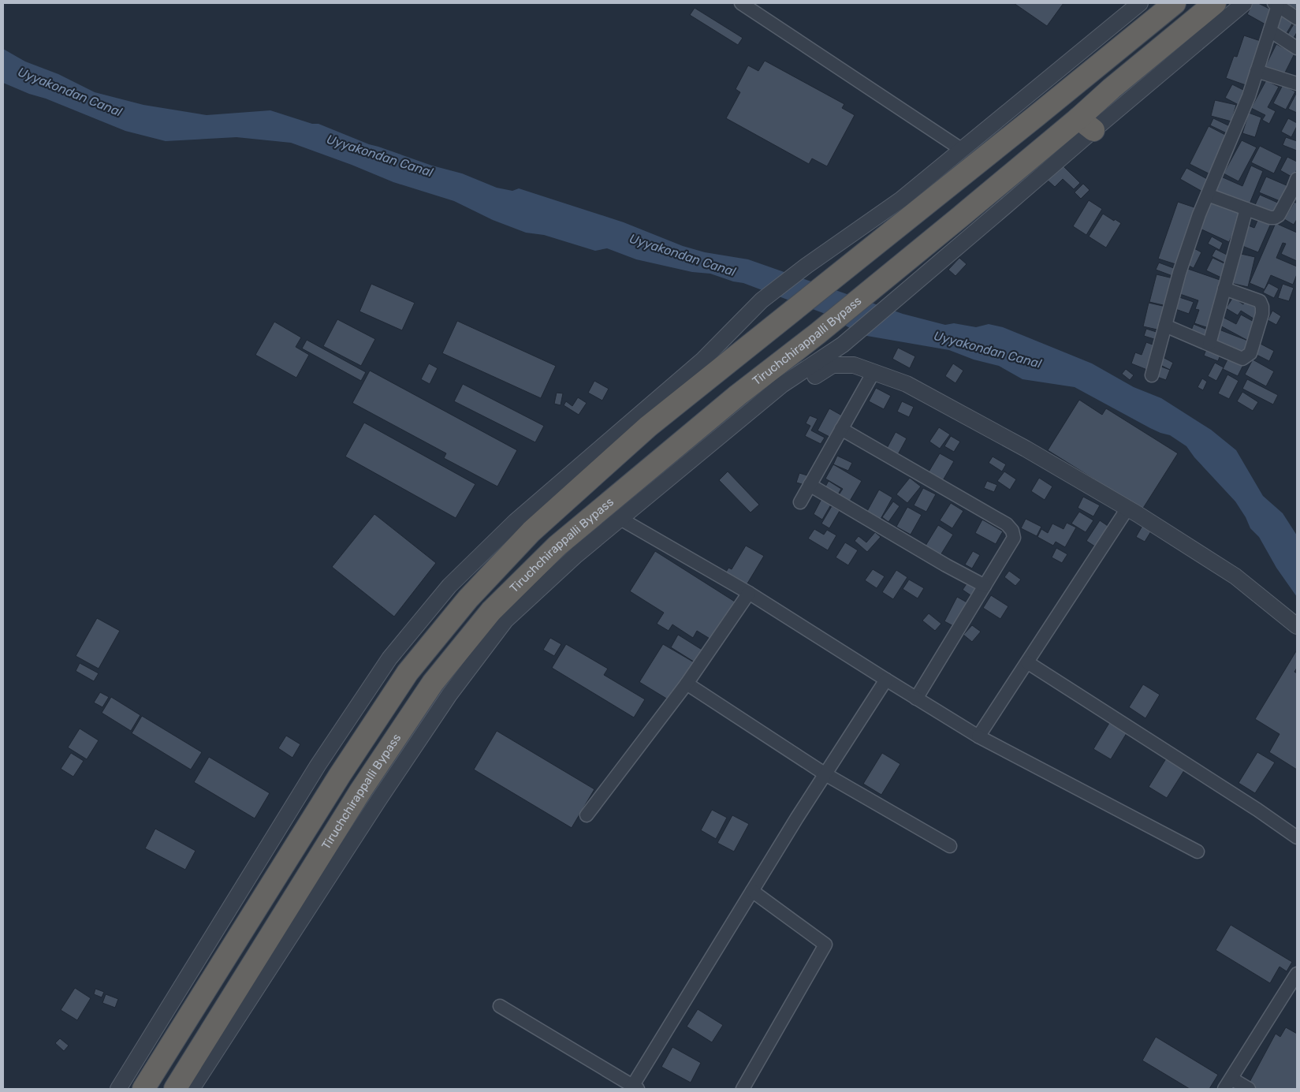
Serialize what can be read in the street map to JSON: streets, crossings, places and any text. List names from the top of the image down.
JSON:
{
  "streets": {
    "highway": ["Tiruchchirappalli Bypass"]
  },
  "water": ["Uyyakondan Canal"]
}
